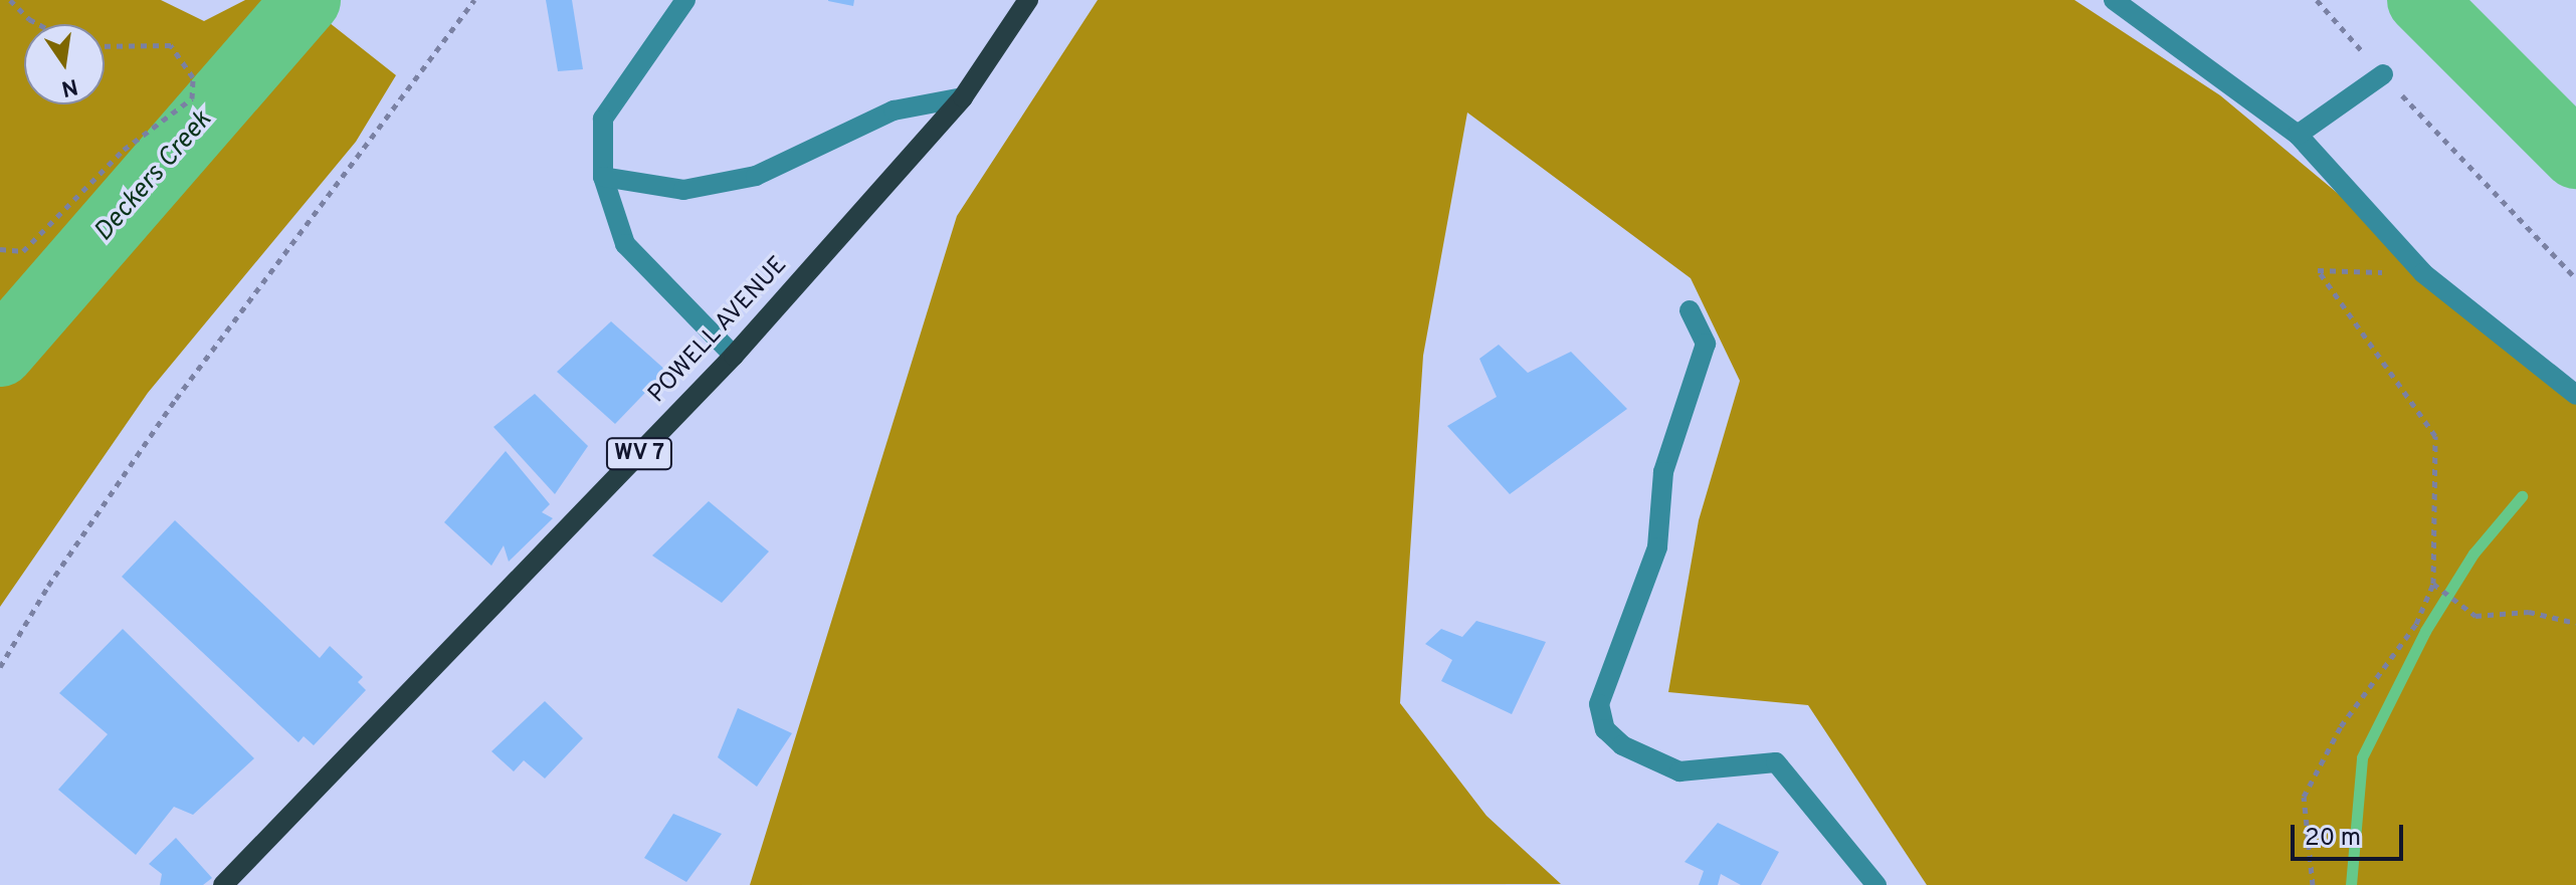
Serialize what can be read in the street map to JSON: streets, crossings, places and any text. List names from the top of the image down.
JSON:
{
  "streets": {
    "main road": ["POWELL AVENUE", "WV 7"]
  },
  "water": ["Deckers Creek"],
  "scale_bar": "20 m",
  "north": "bottom"
}
